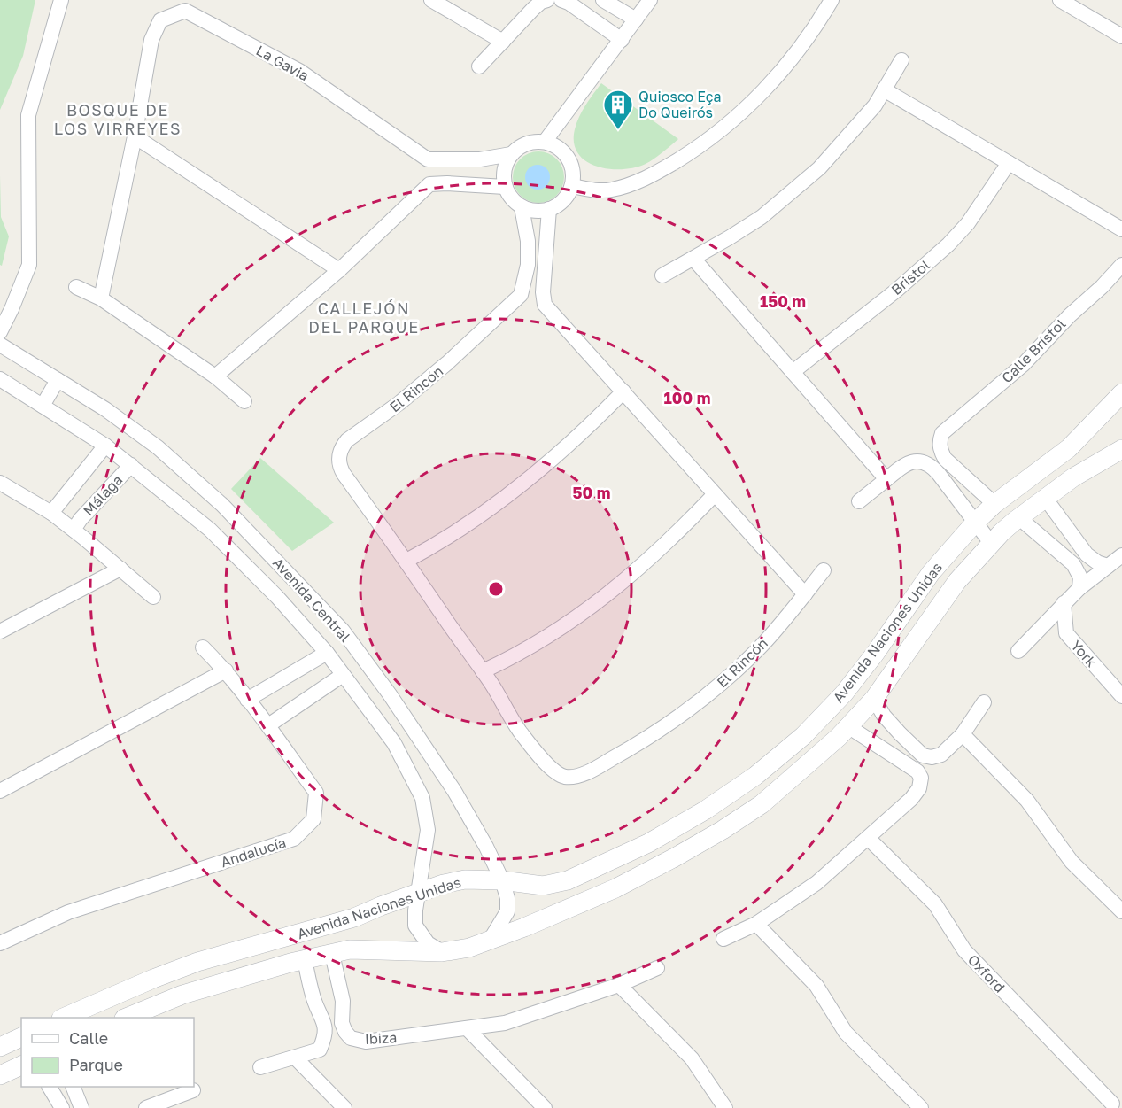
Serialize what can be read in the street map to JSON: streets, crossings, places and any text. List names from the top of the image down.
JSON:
{
  "streets": {
    "street": [
      "La Gavia",
      "Bristol",
      "Calle Brístol",
      "El Rincón",
      "Málaga",
      "Avenida Central",
      "Avenida Naciones Unidas",
      "York",
      "Andalucía",
      "Oxford",
      "Ibiza"
    ]
  },
  "crossings": [
    ["La Gavia", "El Rincón"],
    ["Calle Brístol", "Avenida Naciones Unidas"],
    ["Málaga", "Avenida Central"],
    ["Avenida Central", "Avenida Naciones Unidas"],
    ["Avenida Naciones Unidas", "Ibiza"]
  ],
  "districts": ["BOSQUE DE LOS VIRREYES", "CALLEJÓN DEL PARQUE"],
  "places": {
    "building": ["Quiosco Eça Do Queirós"]
  },
  "legend": ["Calle", "Parque"],
  "rings": ["150 m", "100 m", "50 m"]
}
